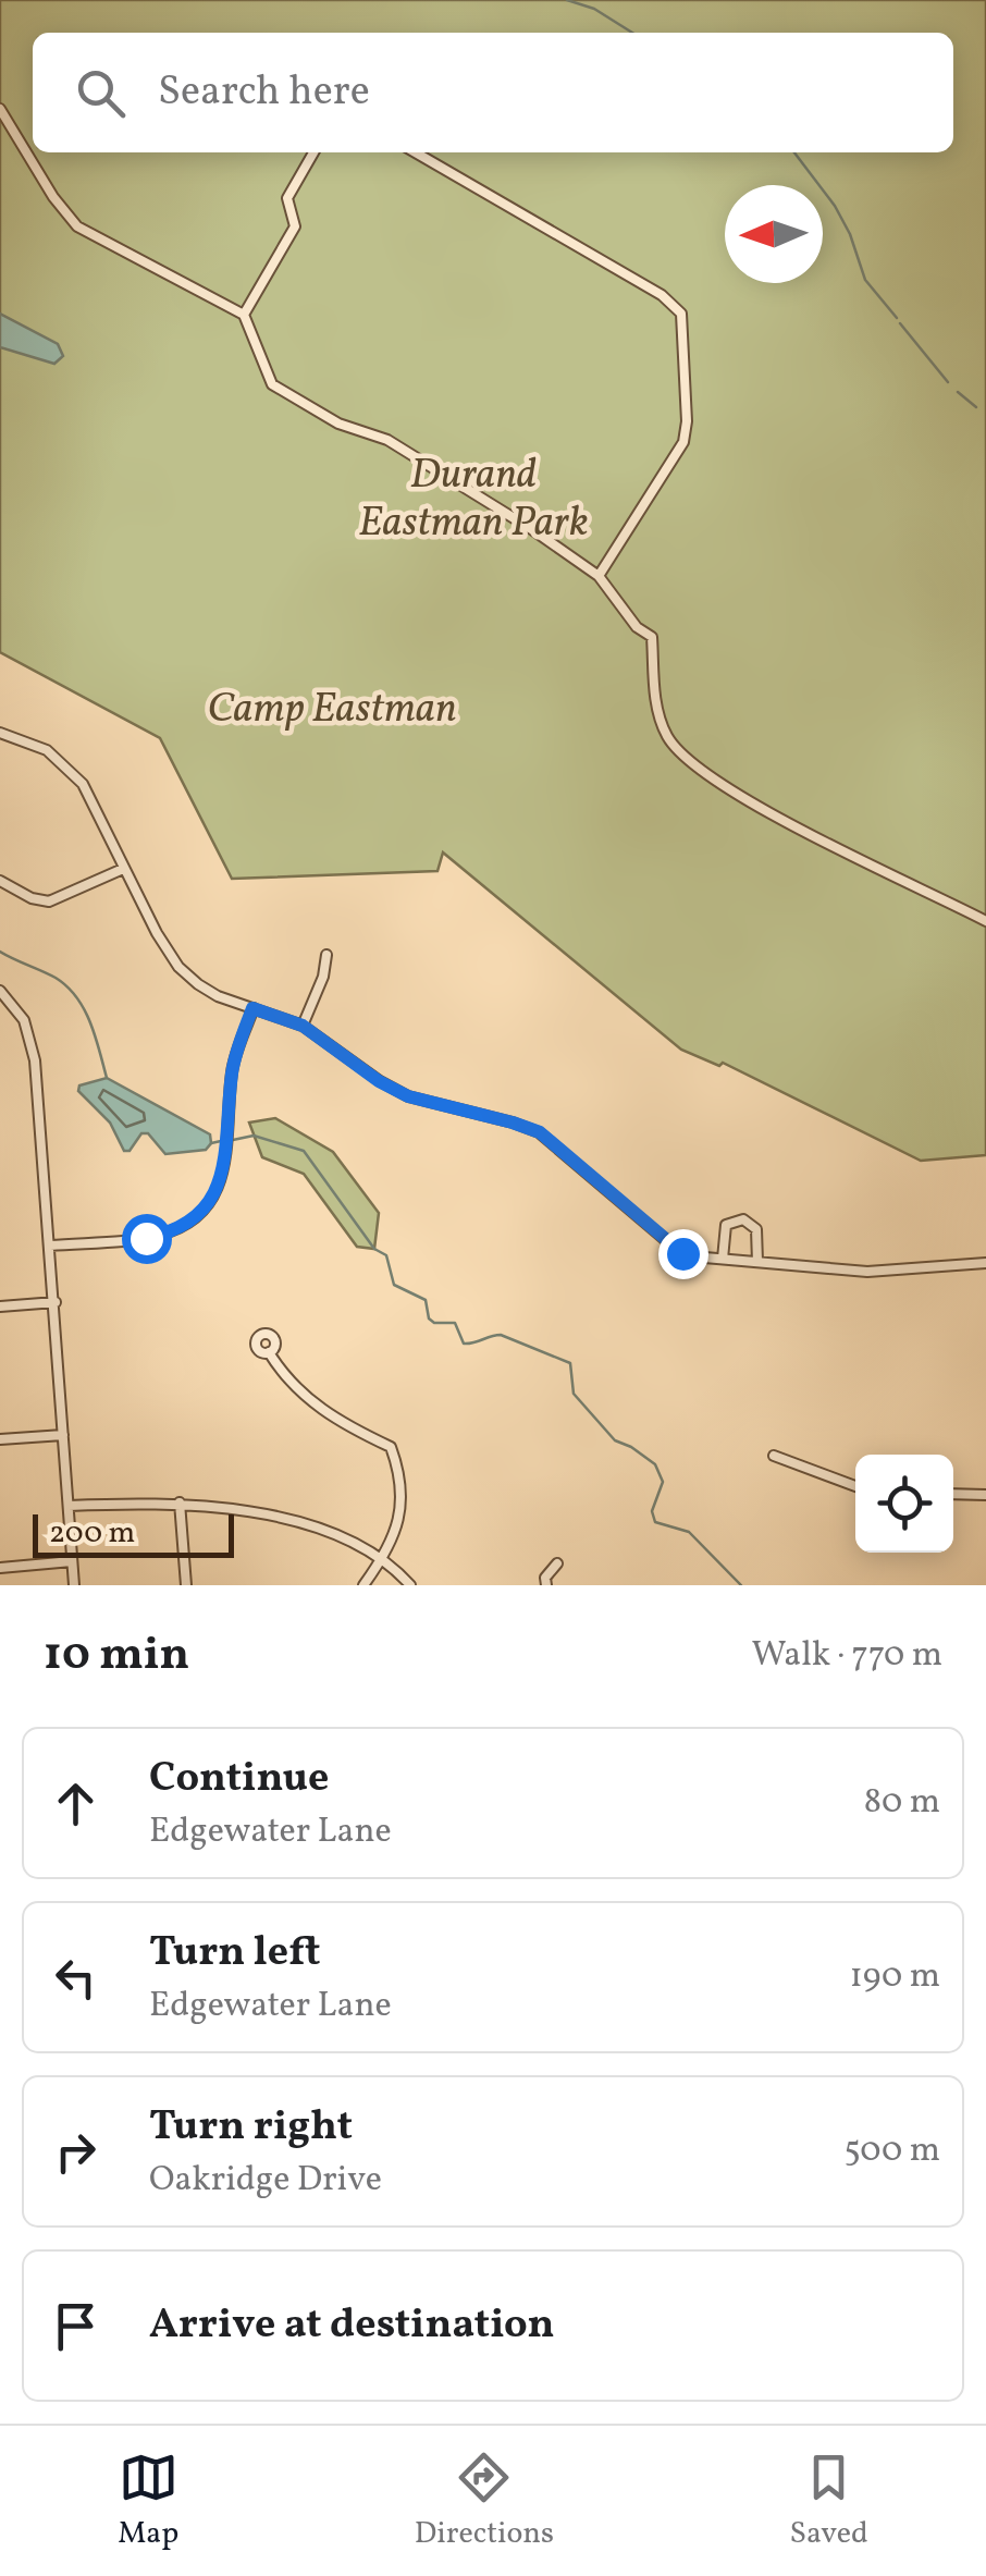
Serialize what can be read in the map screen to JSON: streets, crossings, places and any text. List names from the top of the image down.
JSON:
{
  "parks": ["Durand Eastman Park", "Camp Eastman"],
  "scale_bar": "200 m",
  "north": "left",
  "page": {
    "search": "Search here",
    "scale": "200 m",
    "heading": ["10 min", "Walk · 770 m"],
    "list": [
      ["Continue", "Edgewater Lane", "80 m"],
      ["Turn left", "Edgewater Lane", "190 m"],
      ["Turn right", "Oakridge Drive", "500 m"],
      "Arrive at destination"
    ],
    "nav": ["Map", "Directions", "Saved"]
  }
}
